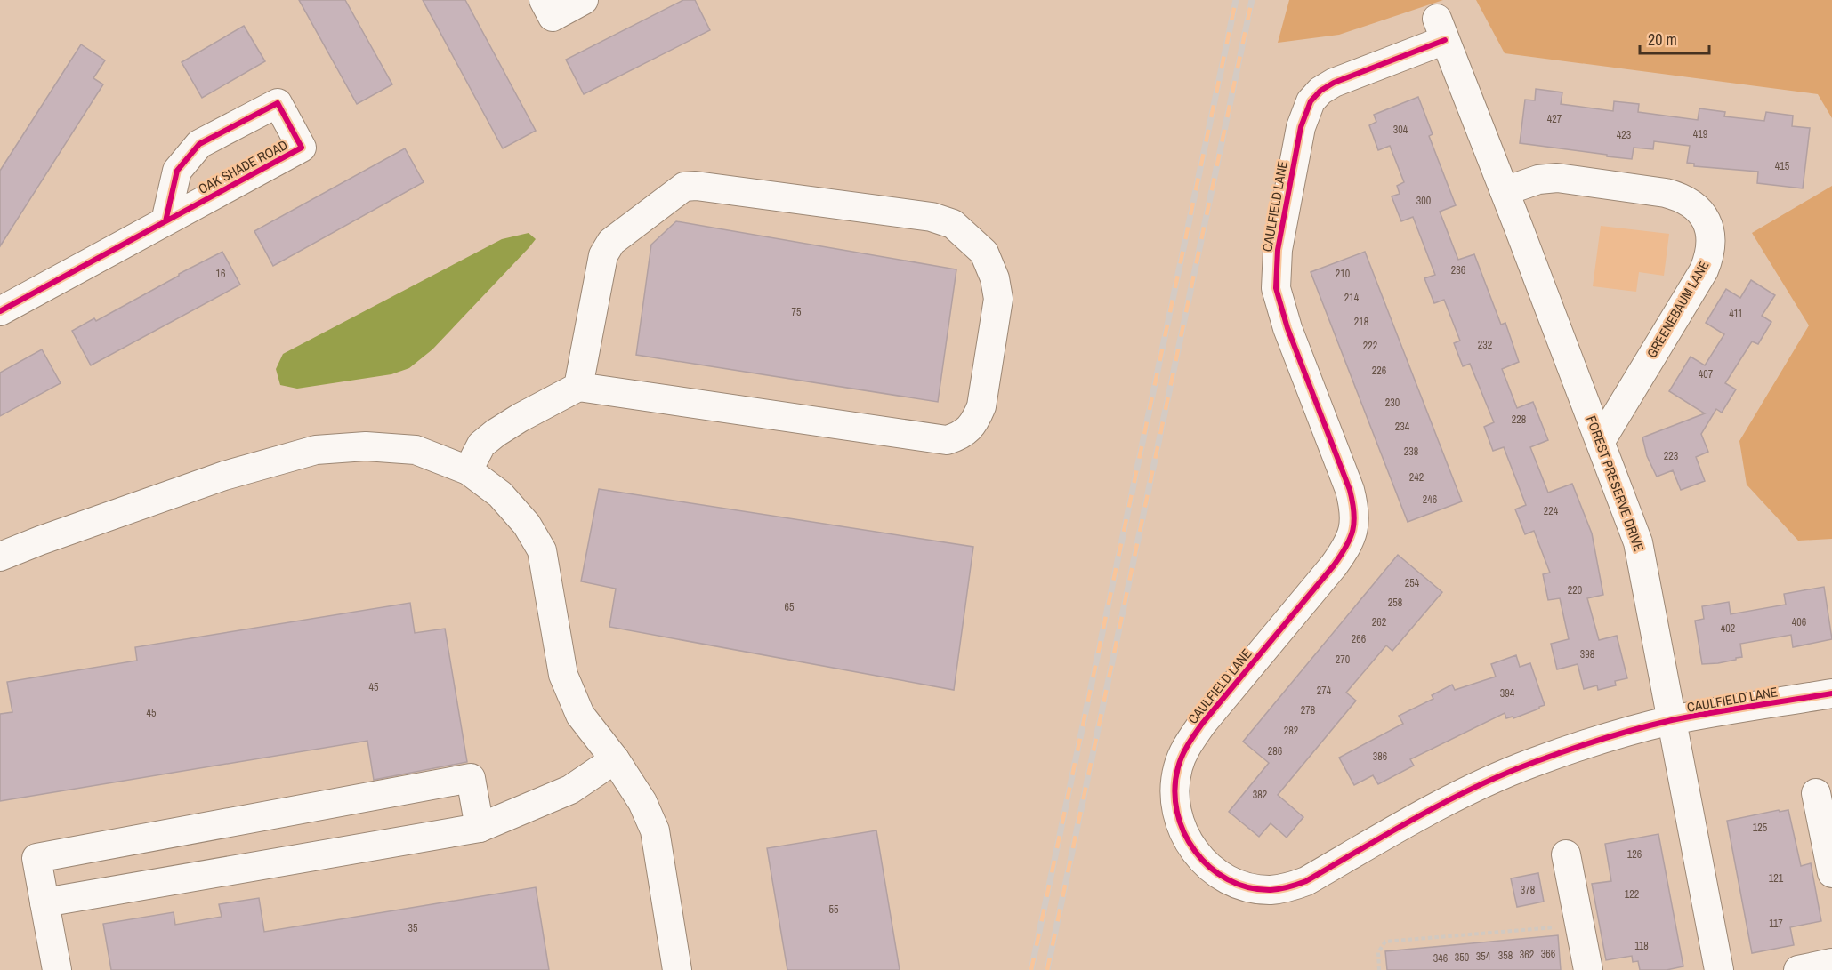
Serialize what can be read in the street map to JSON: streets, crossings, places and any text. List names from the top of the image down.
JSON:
{
  "streets": {
    "street": [
      "OAK SHADE ROAD",
      "CAULFIELD LANE",
      "GREENEBAUM LANE",
      "FOREST PRESERVE DRIVE"
    ]
  },
  "crossings": [
    ["CAULFIELD LANE", "FOREST PRESERVE DRIVE"],
    ["GREENEBAUM LANE", "FOREST PRESERVE DRIVE"]
  ],
  "house_numbers": [
    "427",
    "304",
    "419",
    "423",
    "415",
    "300",
    "236",
    "16",
    "210",
    "214",
    "75",
    "411",
    "218",
    "232",
    "222",
    "226",
    "407",
    "230",
    "228",
    "234",
    "238",
    "223",
    "242",
    "246",
    "224",
    "254",
    "220",
    "258",
    "65",
    "262",
    "406",
    "402",
    "266",
    "398",
    "270",
    "45",
    "274",
    "394",
    "278",
    "45",
    "282",
    "286",
    "386",
    "382",
    "125",
    "126",
    "121",
    "378",
    "122",
    "55",
    "117",
    "35",
    "118",
    "366",
    "362",
    "358",
    "354",
    "350",
    "346"
  ],
  "scale_bar": "20 m"
}
